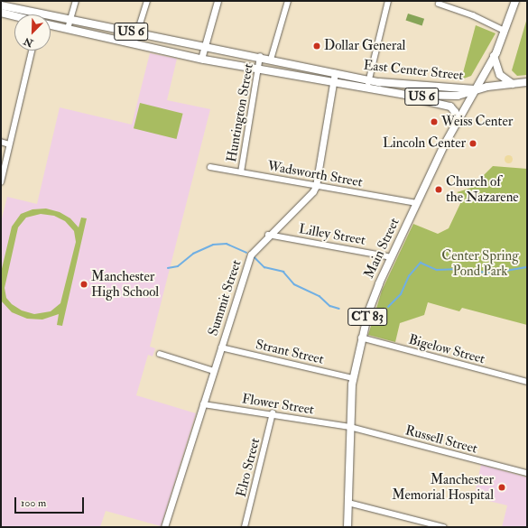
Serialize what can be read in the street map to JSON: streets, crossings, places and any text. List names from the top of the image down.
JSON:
{
  "streets": {
    "main road": [
      "US 6",
      "East Center Street",
      "Main Street",
      "CT 83"
    ],
    "street": [
      "Huntington Street",
      "Wadsworth Street",
      "Lilley Street",
      "Summit Street",
      "Bigelow Street",
      "Strant Street",
      "Flower Street",
      "Russell Street",
      "Elro Street"
    ]
  },
  "crossings": [
    ["US 6", "East Center Street"],
    ["US 6", "Main Street"],
    ["East Center Street", "Huntington Street"],
    ["East Center Street", "Main Street"],
    ["East Center Street", "Summit Street"],
    ["Huntington Street", "Wadsworth Street"],
    ["Wadsworth Street", "Main Street"],
    ["Wadsworth Street", "Summit Street"],
    ["Lilley Street", "Main Street"],
    ["Lilley Street", "Summit Street"],
    ["Main Street", "Bigelow Street"],
    ["Main Street", "Strant Street"],
    ["Main Street", "Flower Street"],
    ["Main Street", "Russell Street"],
    ["Summit Street", "Strant Street"],
    ["Summit Street", "Flower Street"],
    ["Flower Street", "Russell Street"],
    ["Flower Street", "Elro Street"]
  ],
  "parks": ["Center Spring Pond Park"],
  "places": [
    "Dollar General",
    "Weiss Center",
    "Lincoln Center",
    "Church of the Nazarene",
    "Manchester High School",
    "Manchester Memorial Hospital"
  ],
  "scale_bar": "100 m",
  "north": "bottom left"
}
